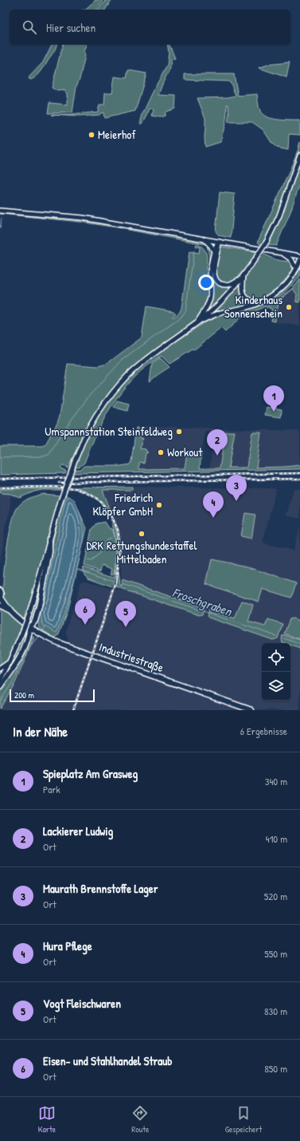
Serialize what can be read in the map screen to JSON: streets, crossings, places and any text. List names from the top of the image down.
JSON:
{
  "streets": {
    "main road": ["Industriestraße"]
  },
  "water": ["Froschgraben"],
  "places": [
    "Meierhof",
    "Kinderhaus Sonnenschein",
    "Umspannstation Steinfeldweg",
    "Workout",
    "Friedrich Klöpfer GmbH",
    "DRK Rettungshundestaffel Mittelbaden"
  ],
  "scale_bar": "200 m",
  "page": {
    "search": "Hier suchen",
    "pins": [
      "1",
      "2",
      "3",
      "4",
      "6",
      "5"
    ],
    "scale": "200 m",
    "heading": ["In der Nähe", "6 Ergebnisse"],
    "list": [
      {
        "mark": "1",
        "name": "Spieplatz Am Grasweg",
        "note": "Park",
        "value": "340 m"
      },
      {
        "mark": "2",
        "name": "Lackierer Ludwig",
        "note": "Ort",
        "value": "410 m"
      },
      {
        "mark": "3",
        "name": "Maurath Brennstoffe Lager",
        "note": "Ort",
        "value": "520 m"
      },
      {
        "mark": "4",
        "name": "Hura Pflege",
        "note": "Ort",
        "value": "550 m"
      },
      {
        "mark": "5",
        "name": "Vogt Fleischwaren",
        "note": "Ort",
        "value": "830 m"
      },
      {
        "mark": "6",
        "name": "Eisen- und Stahlhandel Straub",
        "note": "Ort",
        "value": "850 m"
      }
    ],
    "nav": ["Karte", "Route", "Gespeichert"]
  }
}
